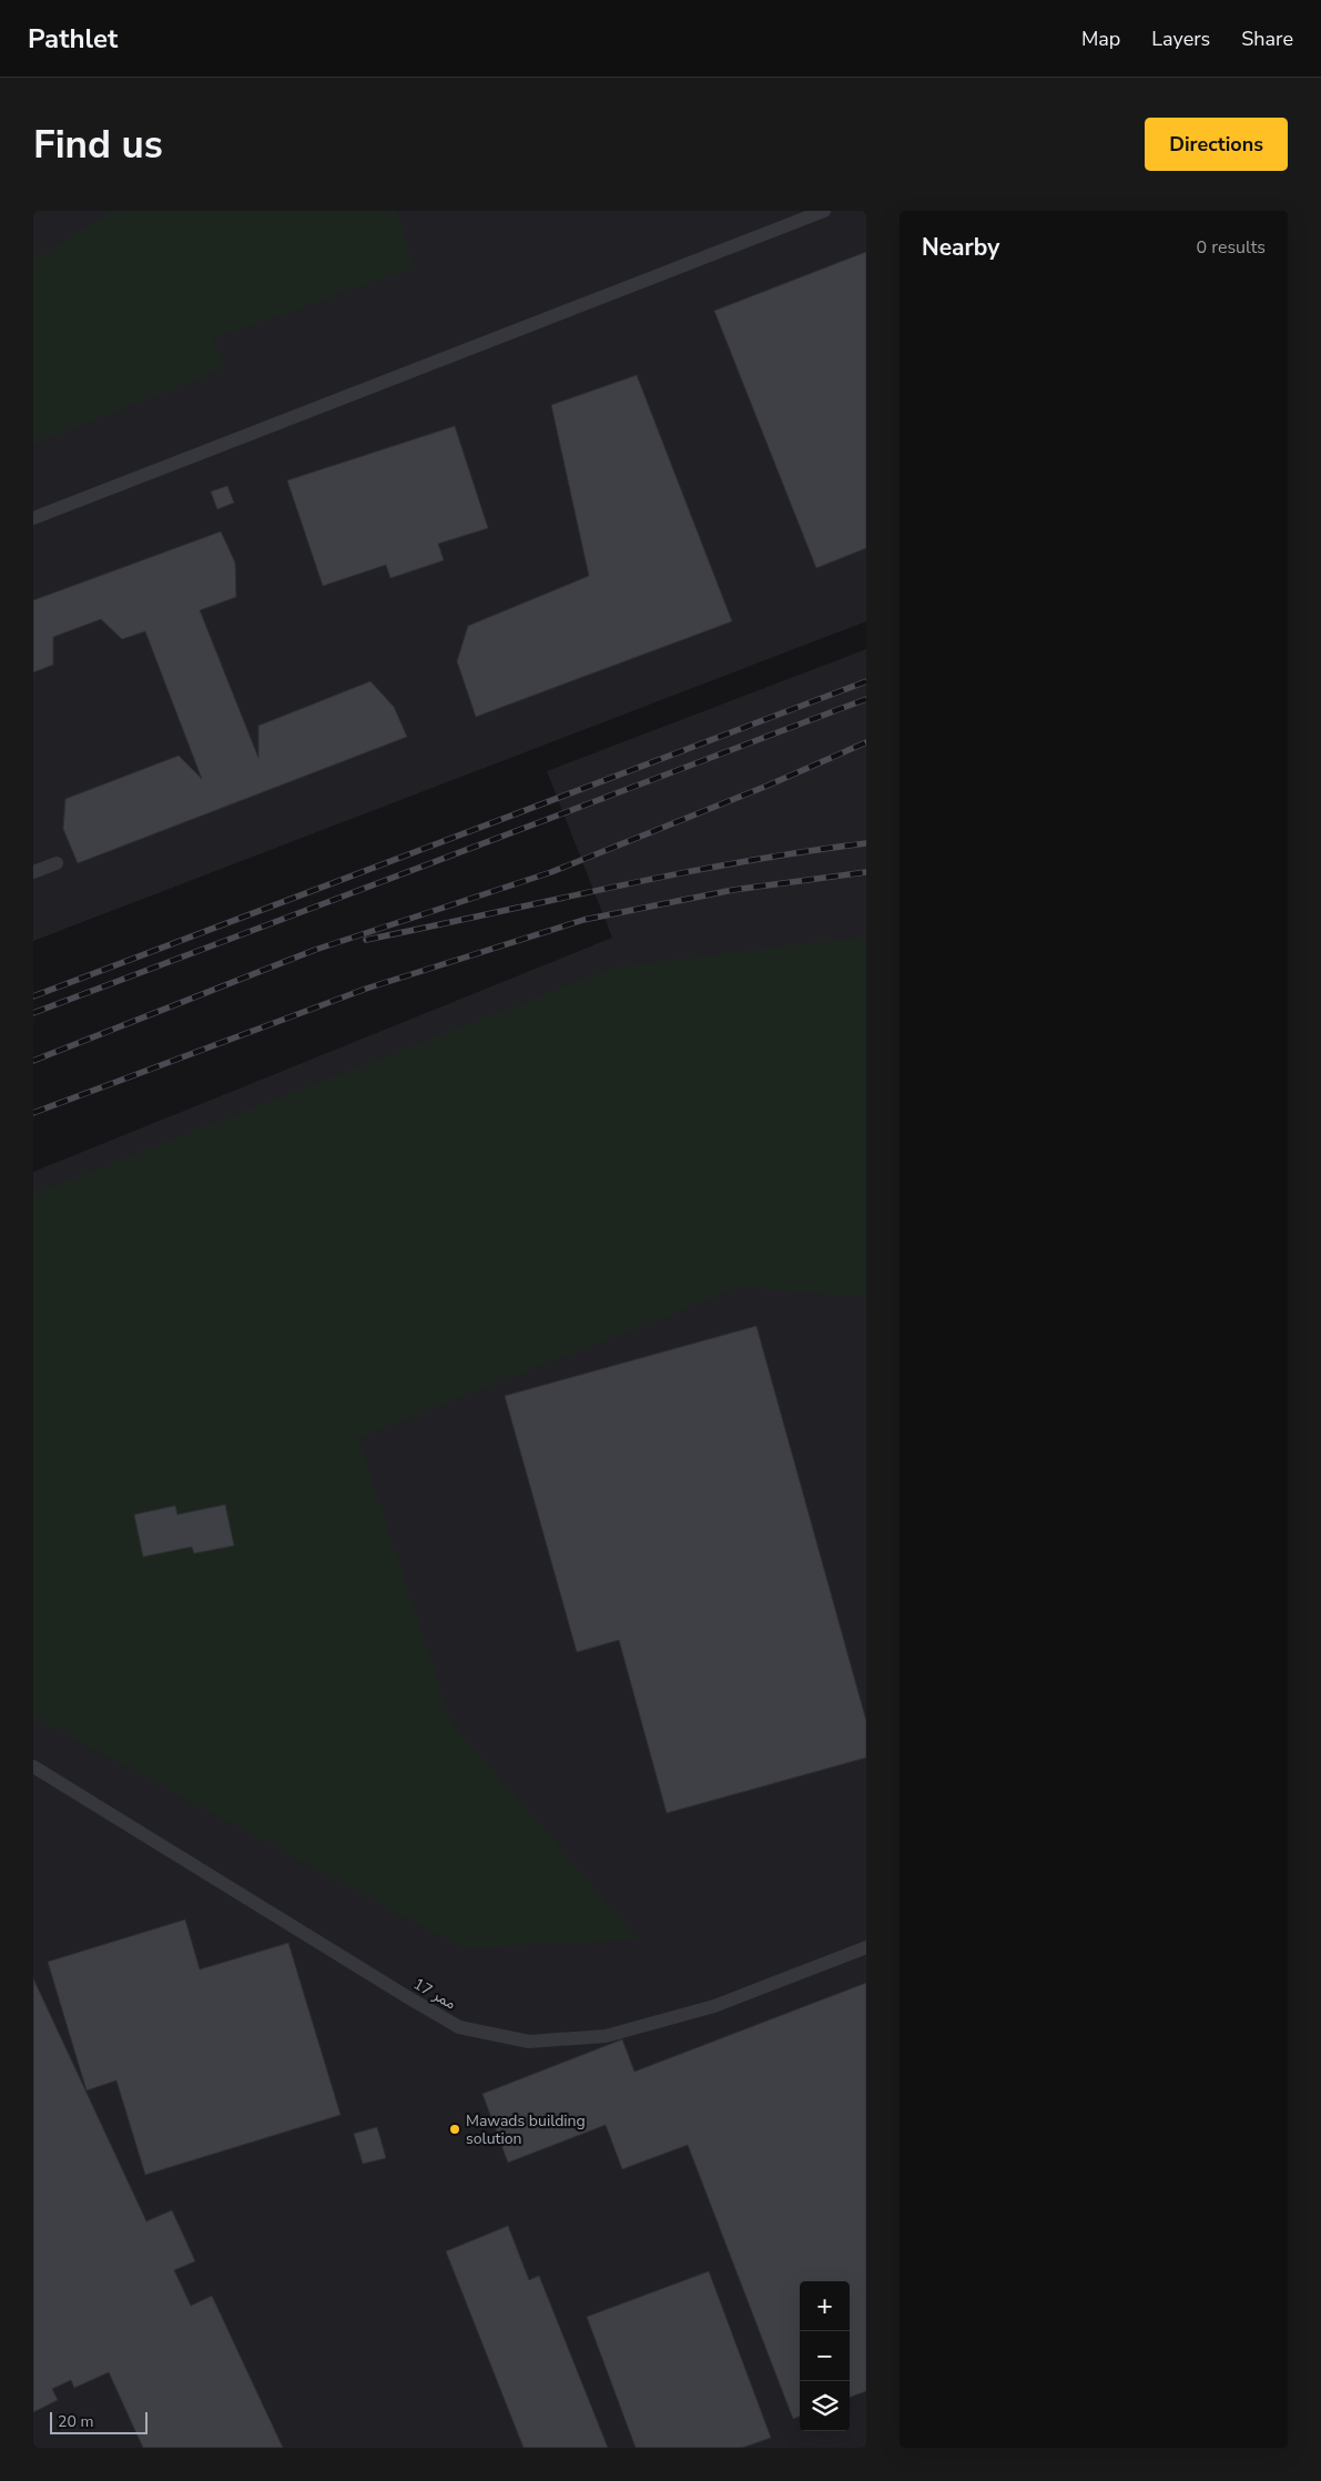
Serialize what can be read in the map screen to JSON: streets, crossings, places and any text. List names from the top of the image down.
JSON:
{
  "streets": {
    "lane": ["ممر 17"]
  },
  "places": ["Mawads building solution"],
  "scale_bar": "20 m",
  "page": {
    "header": "Pathlet",
    "nav": ["Map", "Layers", "Share"],
    "buttons": "Directions",
    "title": "Find us",
    "heading": ["Nearby", "0 results"],
    "map_buttons": ["+", "−"],
    "scale": "20 m"
  }
}
